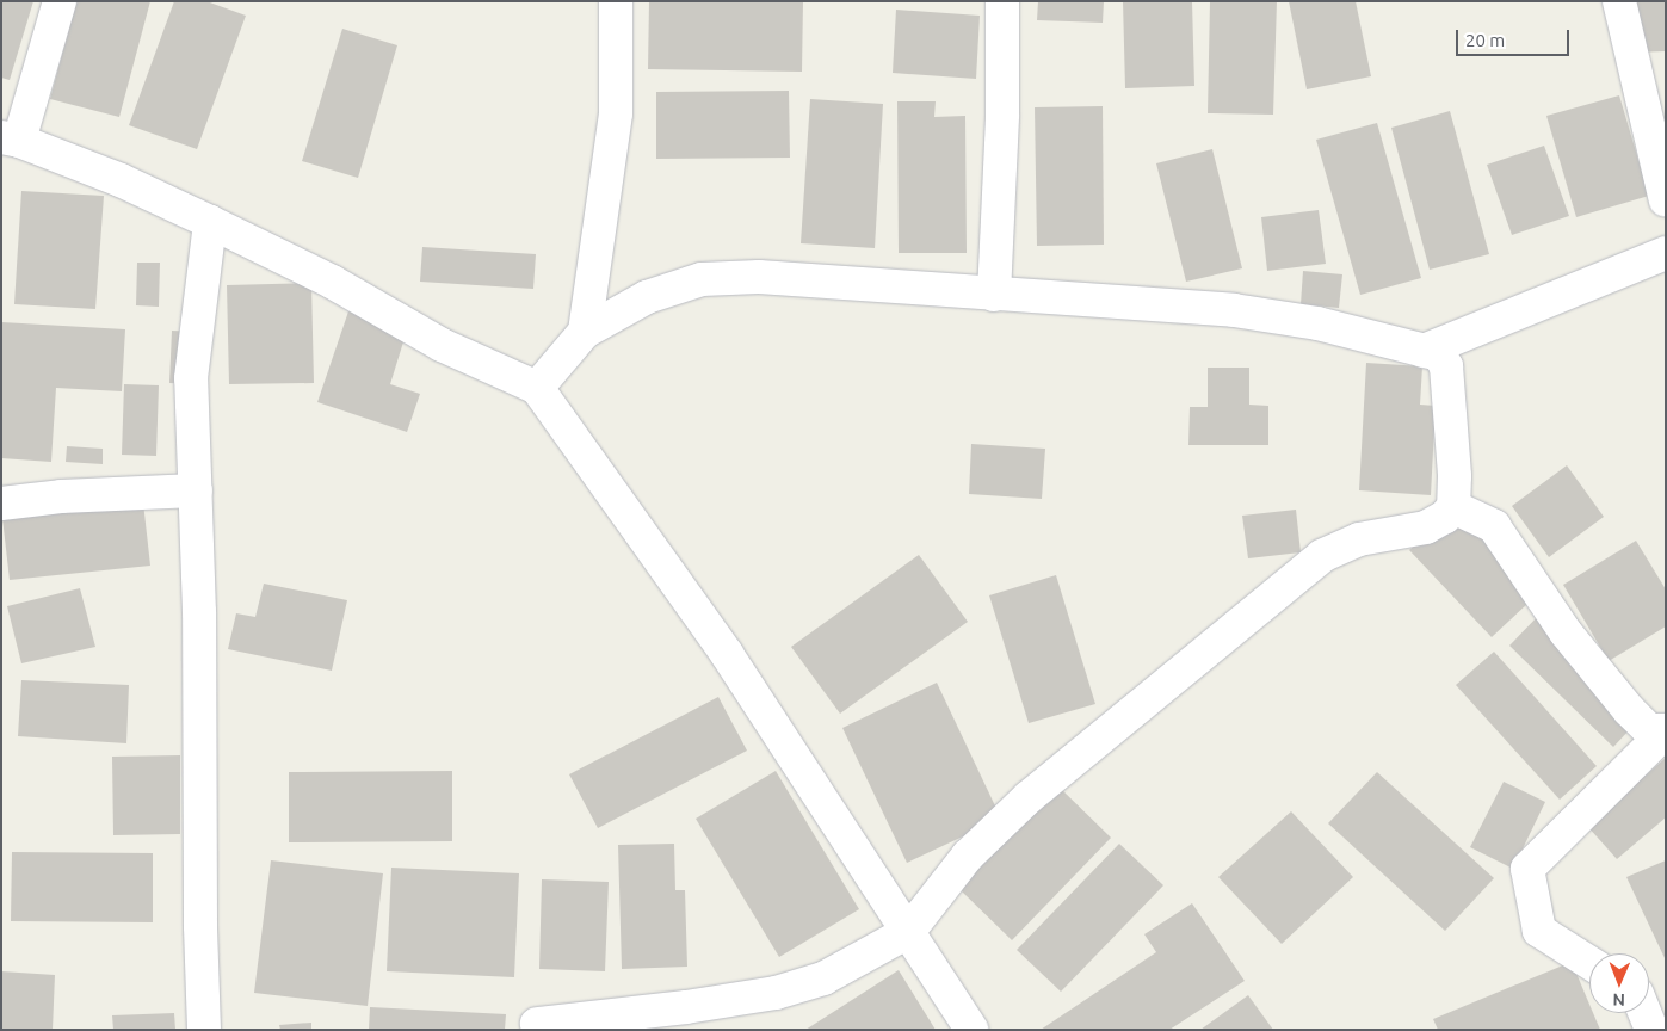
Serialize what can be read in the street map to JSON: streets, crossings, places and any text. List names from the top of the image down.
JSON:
{
  "scale_bar": "20 m",
  "north": "bottom"
}
